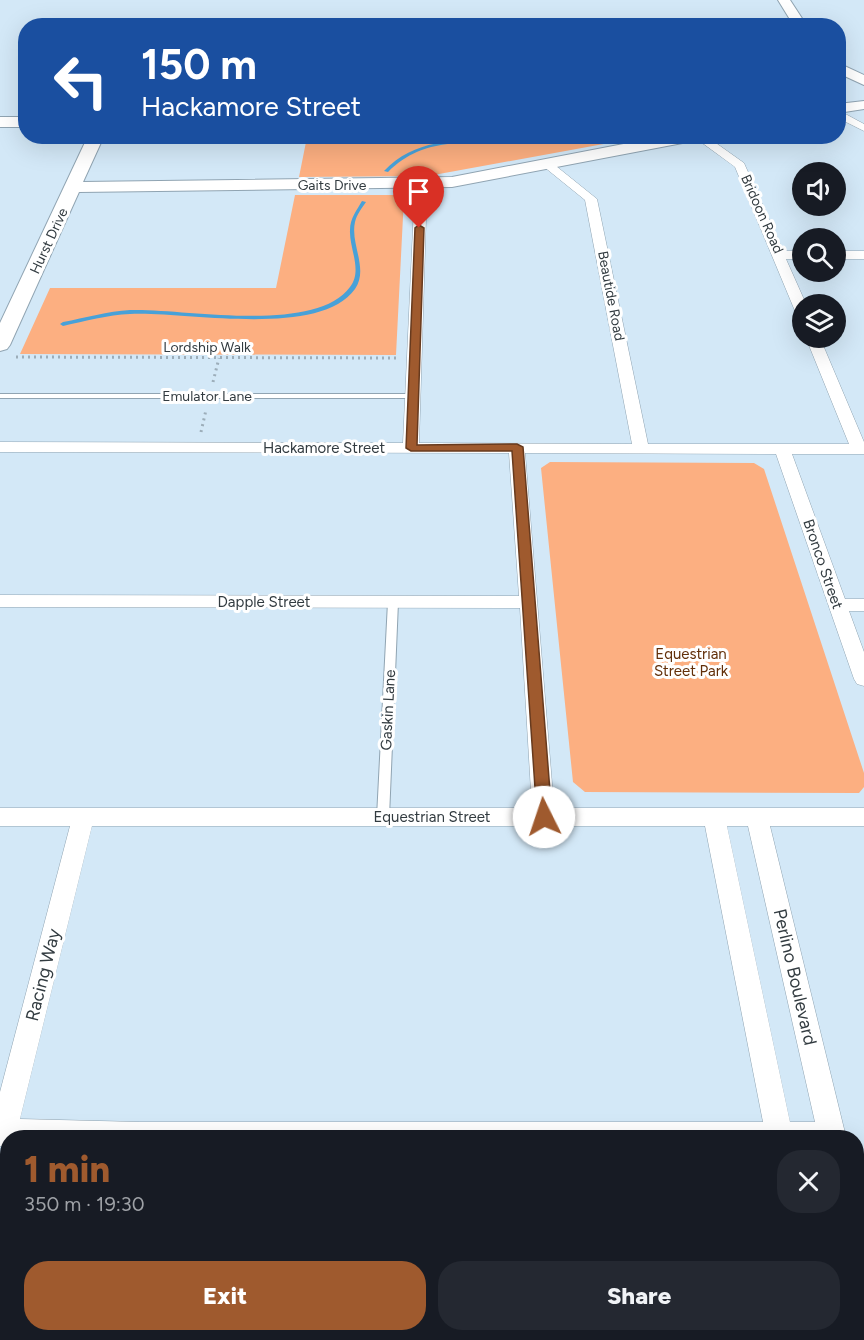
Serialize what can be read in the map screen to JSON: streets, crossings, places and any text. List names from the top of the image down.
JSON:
{
  "streets": {
    "street": [
      "Gaits Drive",
      "Bridoon Road",
      "Hurst Drive",
      "Beautide Road",
      "Hackamore Street",
      "Bronco Street",
      "Dapple Street",
      "Equestrian Street",
      "Racing Way",
      "Perlino Boulevard"
    ],
    "lane": ["Emulator Lane", "Gaskin Lane"],
    "path": ["Lordship Walk"]
  },
  "crossings": [
    ["Gaits Drive", "Hurst Drive"],
    ["Gaits Drive", "Beautide Road"],
    ["Hurst Drive", "Lordship Walk"],
    ["Beautide Road", "Hackamore Street"],
    ["Hackamore Street", "Bronco Street"],
    ["Dapple Street", "Gaskin Lane"],
    ["Gaskin Lane", "Equestrian Street"],
    ["Equestrian Street", "Racing Way"],
    ["Equestrian Street", "Perlino Boulevard"]
  ],
  "parks": ["Equestrian Street Park"],
  "page": {
    "turn": ["150 m", "Hackamore Street"],
    "heading": ["1 min", "350 m · 19:30"],
    "buttons": ["Exit", "Share"]
  }
}
